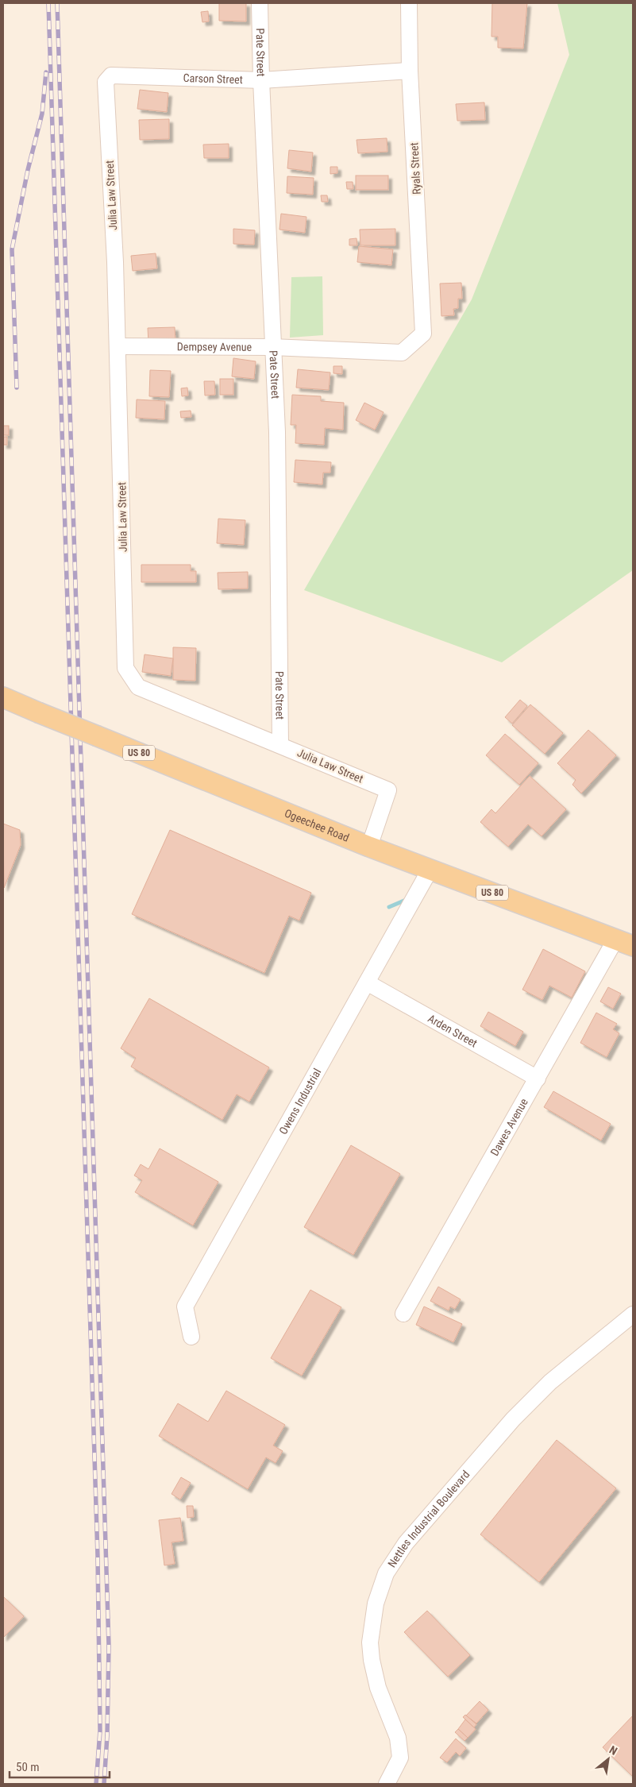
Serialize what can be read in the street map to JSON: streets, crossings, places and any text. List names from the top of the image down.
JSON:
{
  "streets": {
    "main road": ["US 80", "Ogeechee Road"],
    "street": [
      "Pate Street",
      "Carson Street",
      "Ryals Street",
      "Julia Law Street",
      "Dempsey Avenue",
      "Arden Street",
      "Owens Industrial",
      "Dawes Avenue",
      "Nettles Industrial Boulevard"
    ]
  },
  "crossings": [
    ["Pate Street", "Carson Street"],
    ["Pate Street", "Julia Law Street"],
    ["Pate Street", "Dempsey Avenue"],
    ["Carson Street", "Ryals Street"],
    ["Carson Street", "Julia Law Street"],
    ["Ryals Street", "Dempsey Avenue"],
    ["Julia Law Street", "Dempsey Avenue"],
    ["Julia Law Street", "Ogeechee Road"],
    ["Ogeechee Road", "Owens Industrial"],
    ["Ogeechee Road", "Dawes Avenue"],
    ["Arden Street", "Owens Industrial"],
    ["Arden Street", "Dawes Avenue"]
  ],
  "scale_bar": "50 m",
  "north": "top right"
}
